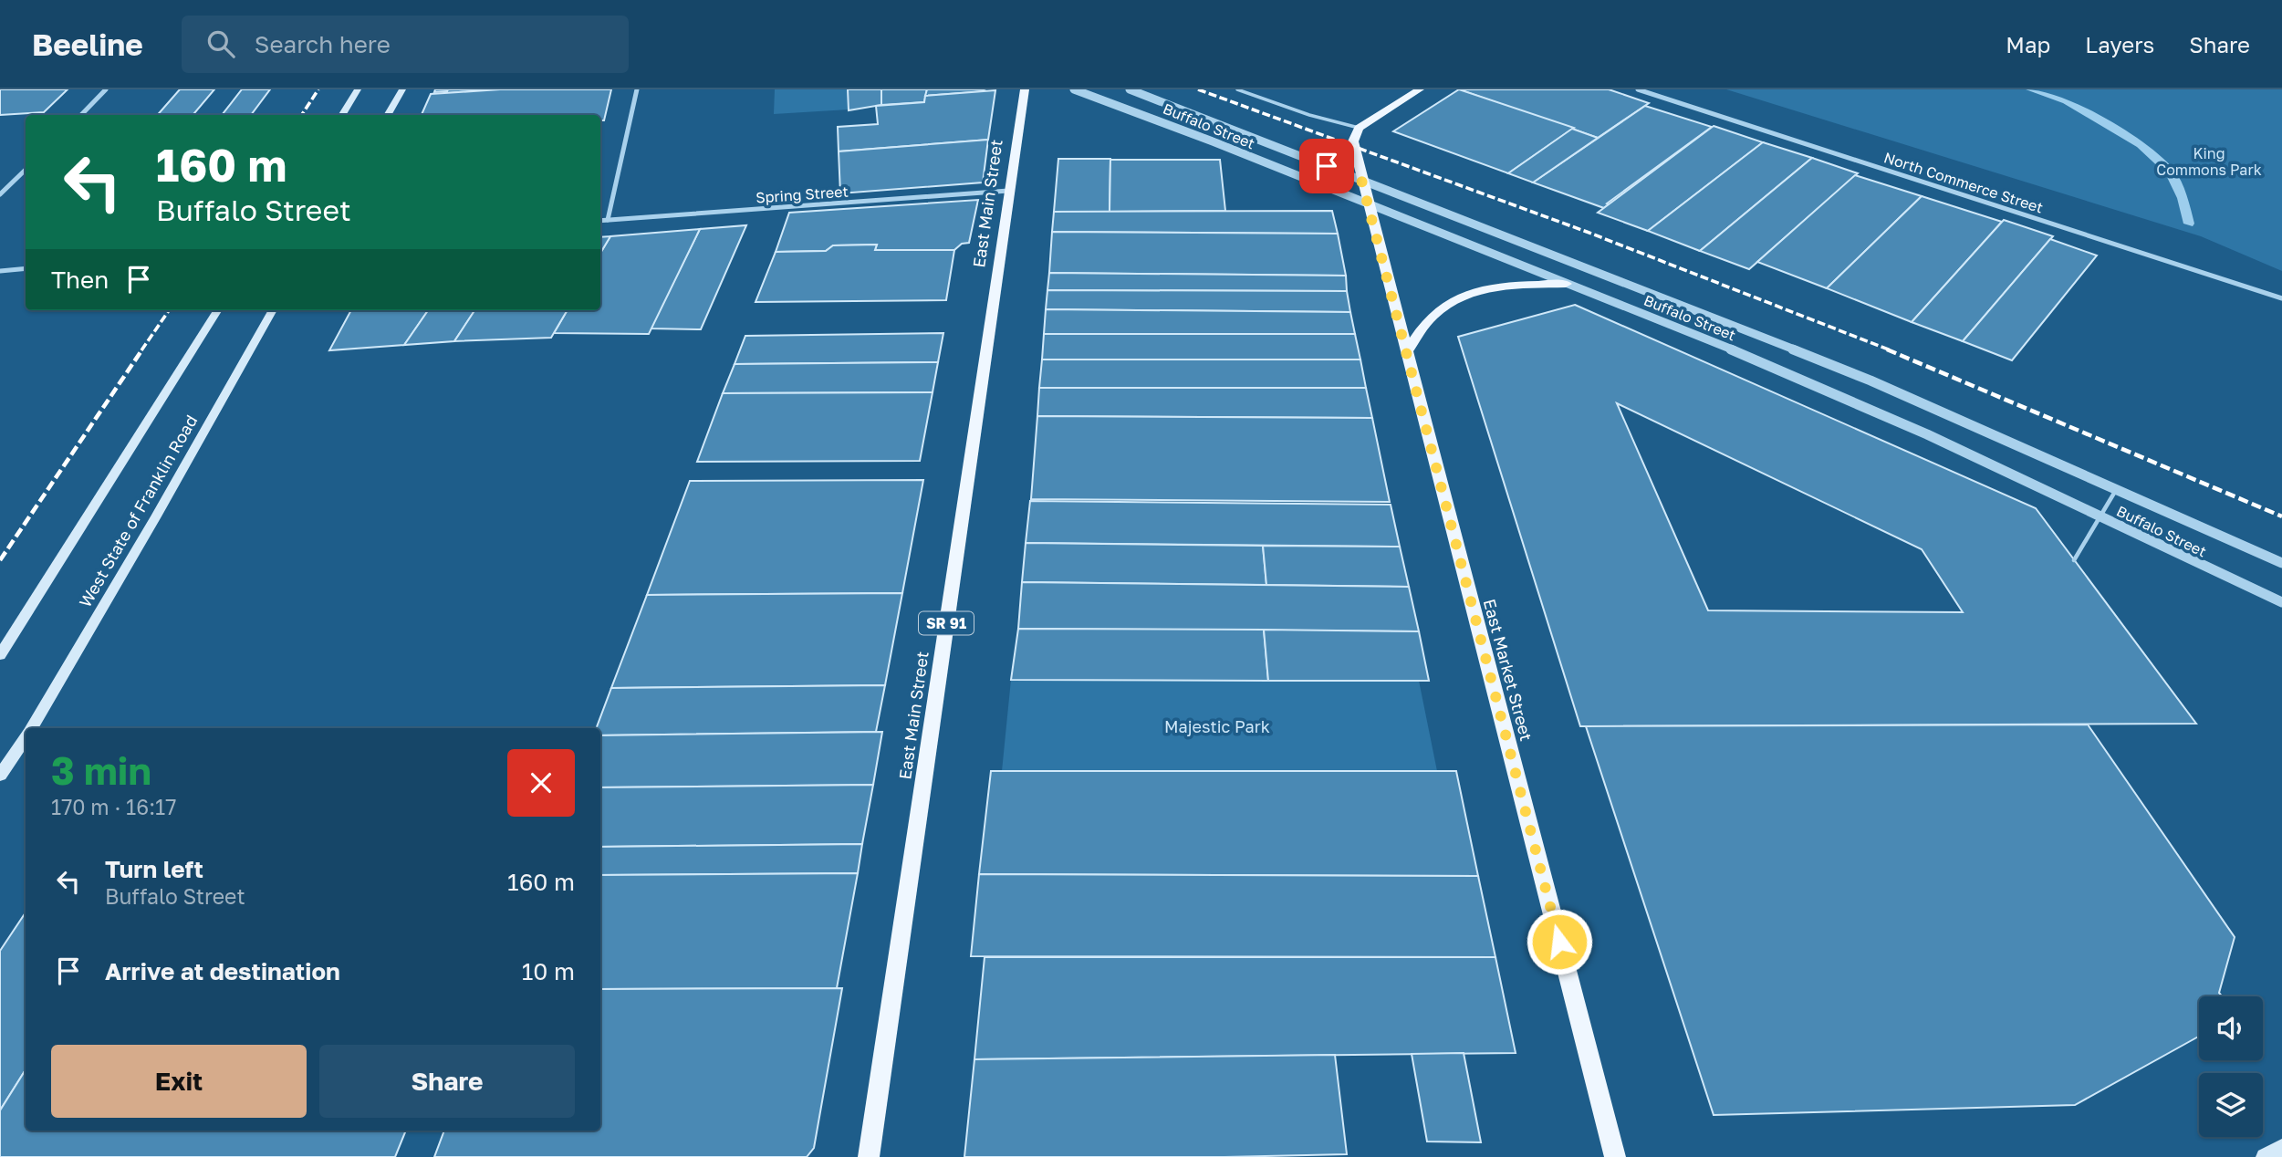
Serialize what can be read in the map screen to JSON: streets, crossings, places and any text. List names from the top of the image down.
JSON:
{
  "streets": {
    "main road": [
      "East Main Street",
      "West State of Franklin Road",
      "SR 91",
      "East Market Street"
    ],
    "street": ["Buffalo Street", "North Commerce Street", "Spring Street"]
  },
  "crossings": [
    ["Buffalo Street", "East Market Street"],
    ["Spring Street", "East Main Street"]
  ],
  "parks": ["King Commons Park", "Majestic Park"],
  "page": {
    "header": "Beeline",
    "search": "Search here",
    "nav": ["Map", "Layers", "Share"],
    "turn": ["160 m", "Buffalo Street"],
    "then": "Then",
    "heading": ["3 min", "170 m · 16:17"],
    "list": [
      {
        "name": "Turn left",
        "note": "Buffalo Street",
        "value": "160 m"
      },
      {
        "name": "Arrive at destination",
        "value": "10 m"
      }
    ],
    "buttons": ["Exit", "Share"]
  }
}
